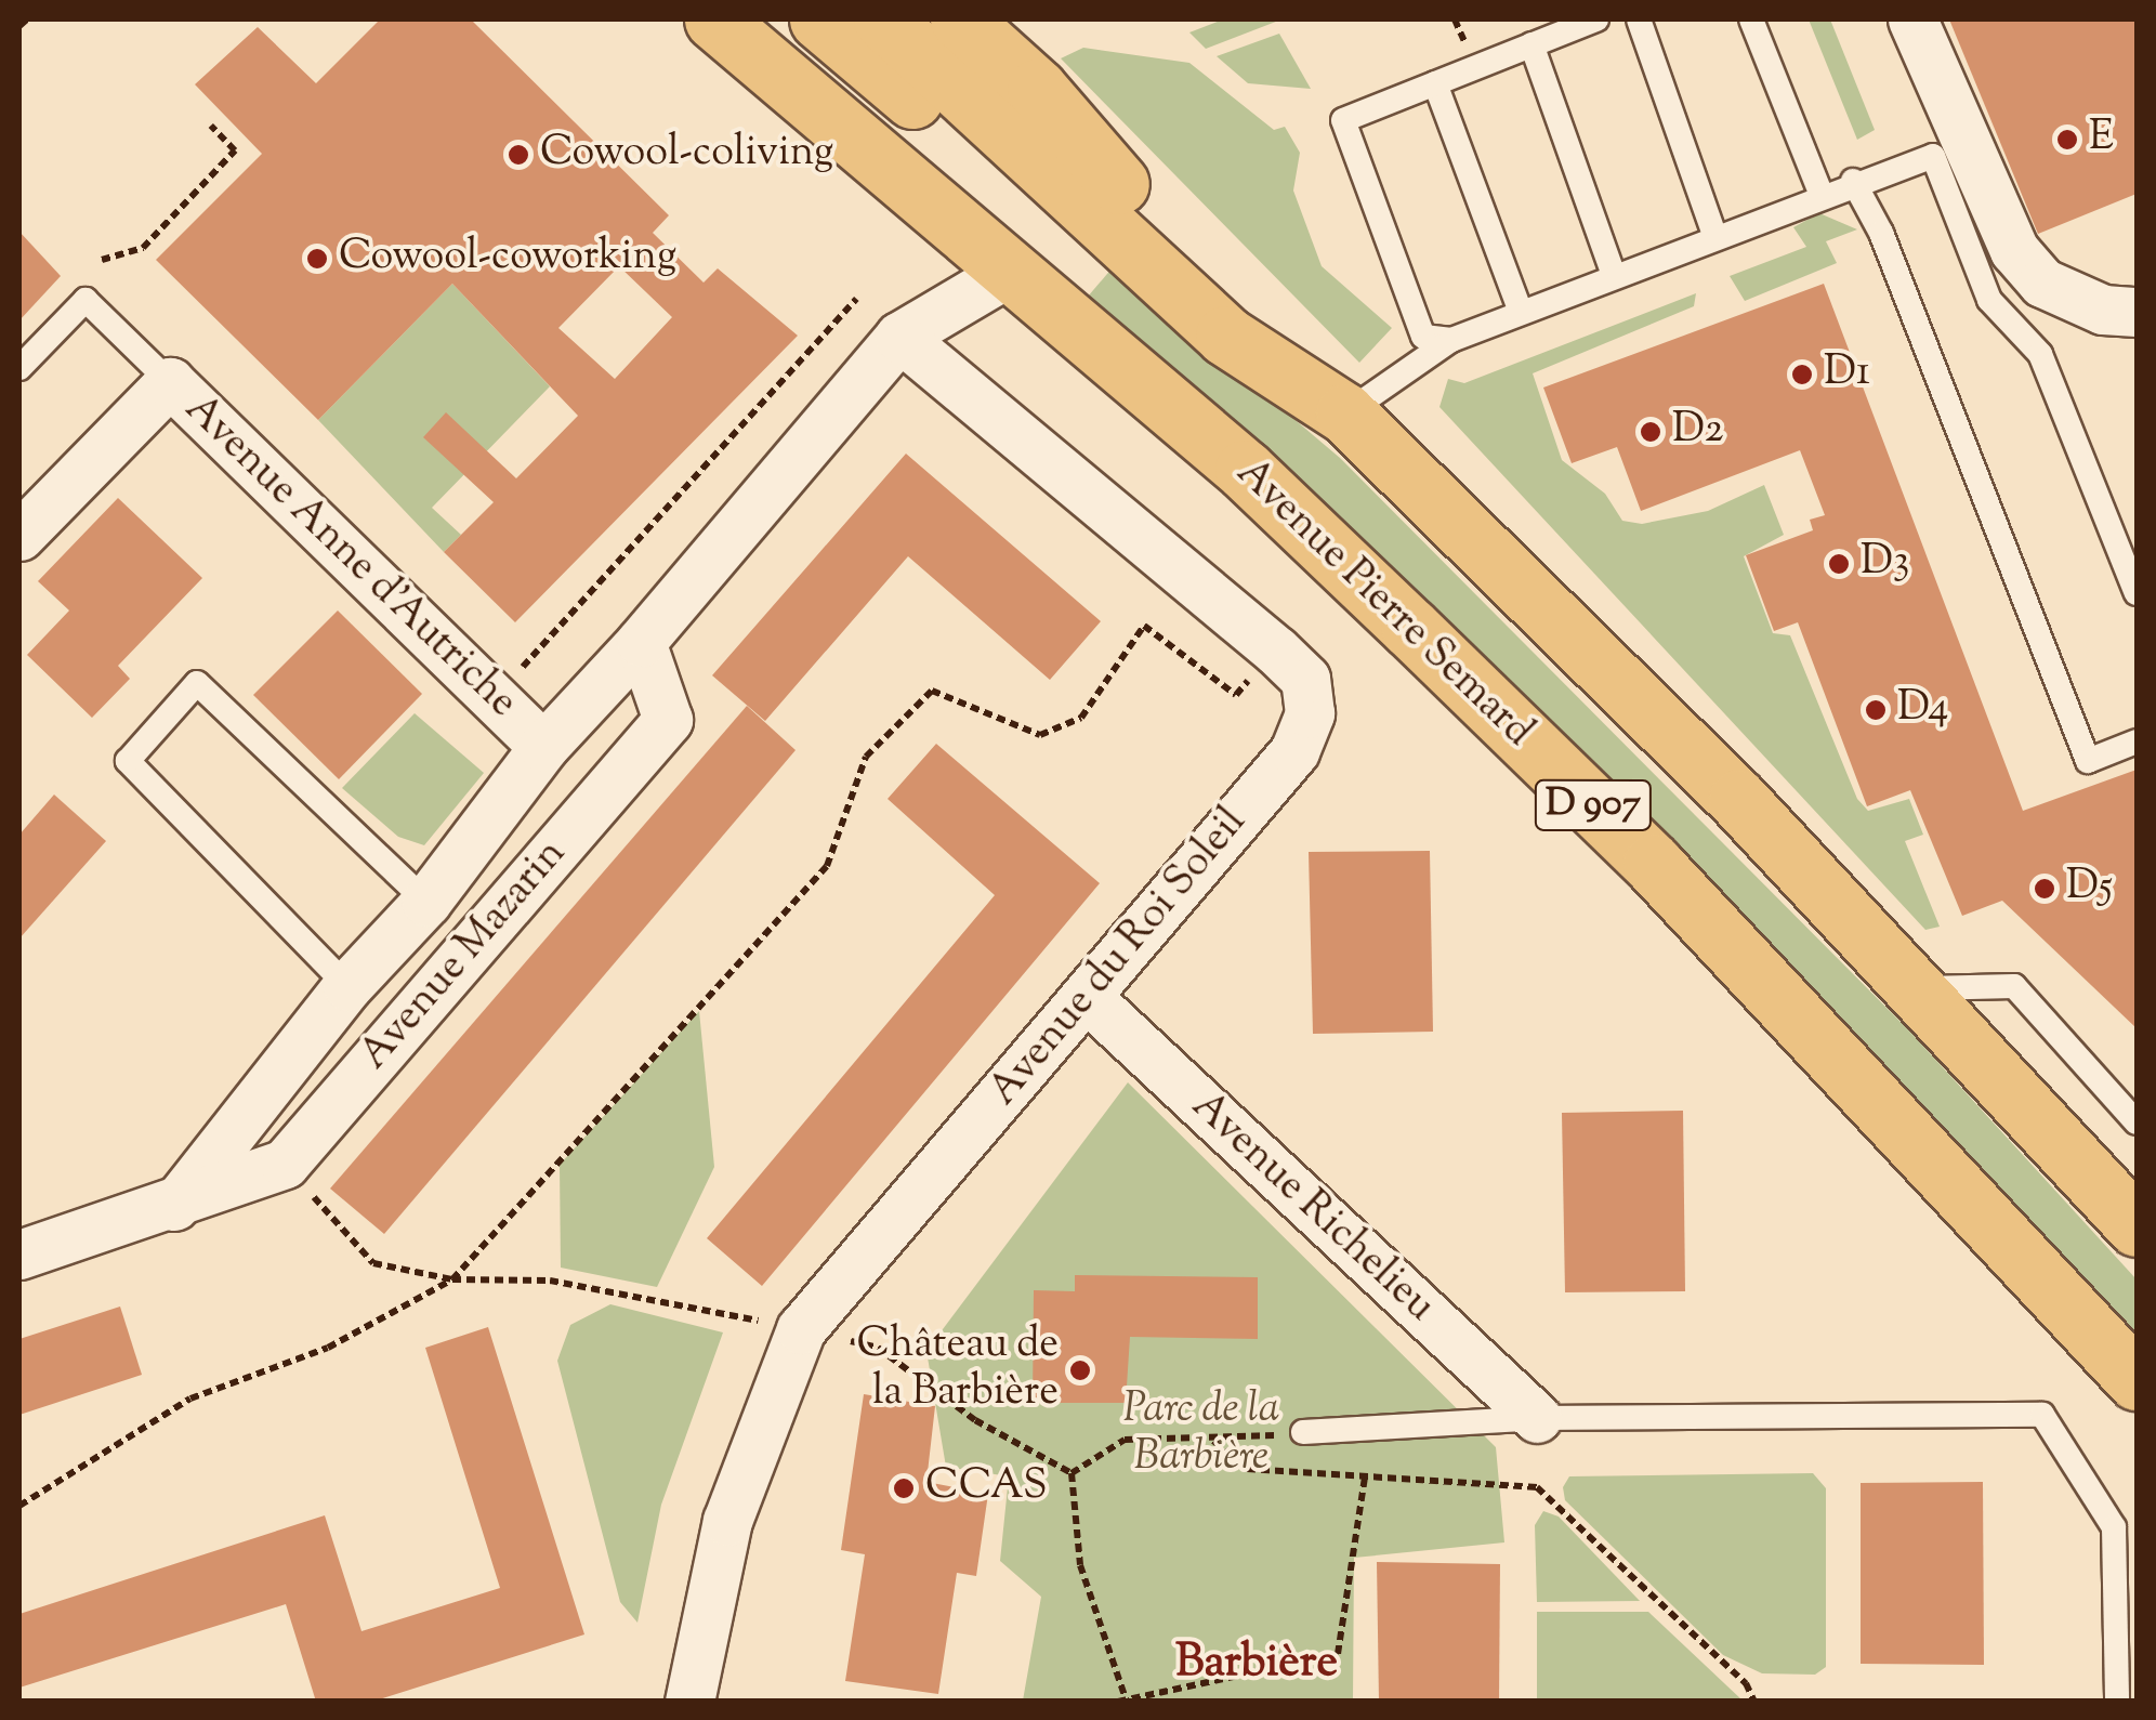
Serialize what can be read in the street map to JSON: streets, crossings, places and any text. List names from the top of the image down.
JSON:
{
  "streets": {
    "main road": ["Avenue Pierre Semard", "D 907"],
    "street": [
      "Avenue Anne d'Autriche",
      "Avenue Mazarin",
      "Avenue du Roi Soleil",
      "Avenue Richelieu"
    ]
  },
  "crossings": [
    ["Avenue Anne d'Autriche", "Avenue Mazarin"],
    ["Avenue Pierre Semard", "Avenue Mazarin"],
    ["Avenue Mazarin", "Avenue du Roi Soleil"],
    ["Avenue du Roi Soleil", "Avenue Richelieu"]
  ],
  "districts": ["Barbière"],
  "parks": ["Parc de la Barbière"],
  "places": [
    "E",
    "Cowool-coliving",
    "Cowool-coworking",
    "D1",
    "D2",
    "D3",
    "D4",
    "D5",
    "Château de la Barbière",
    "CCAS"
  ]
}
